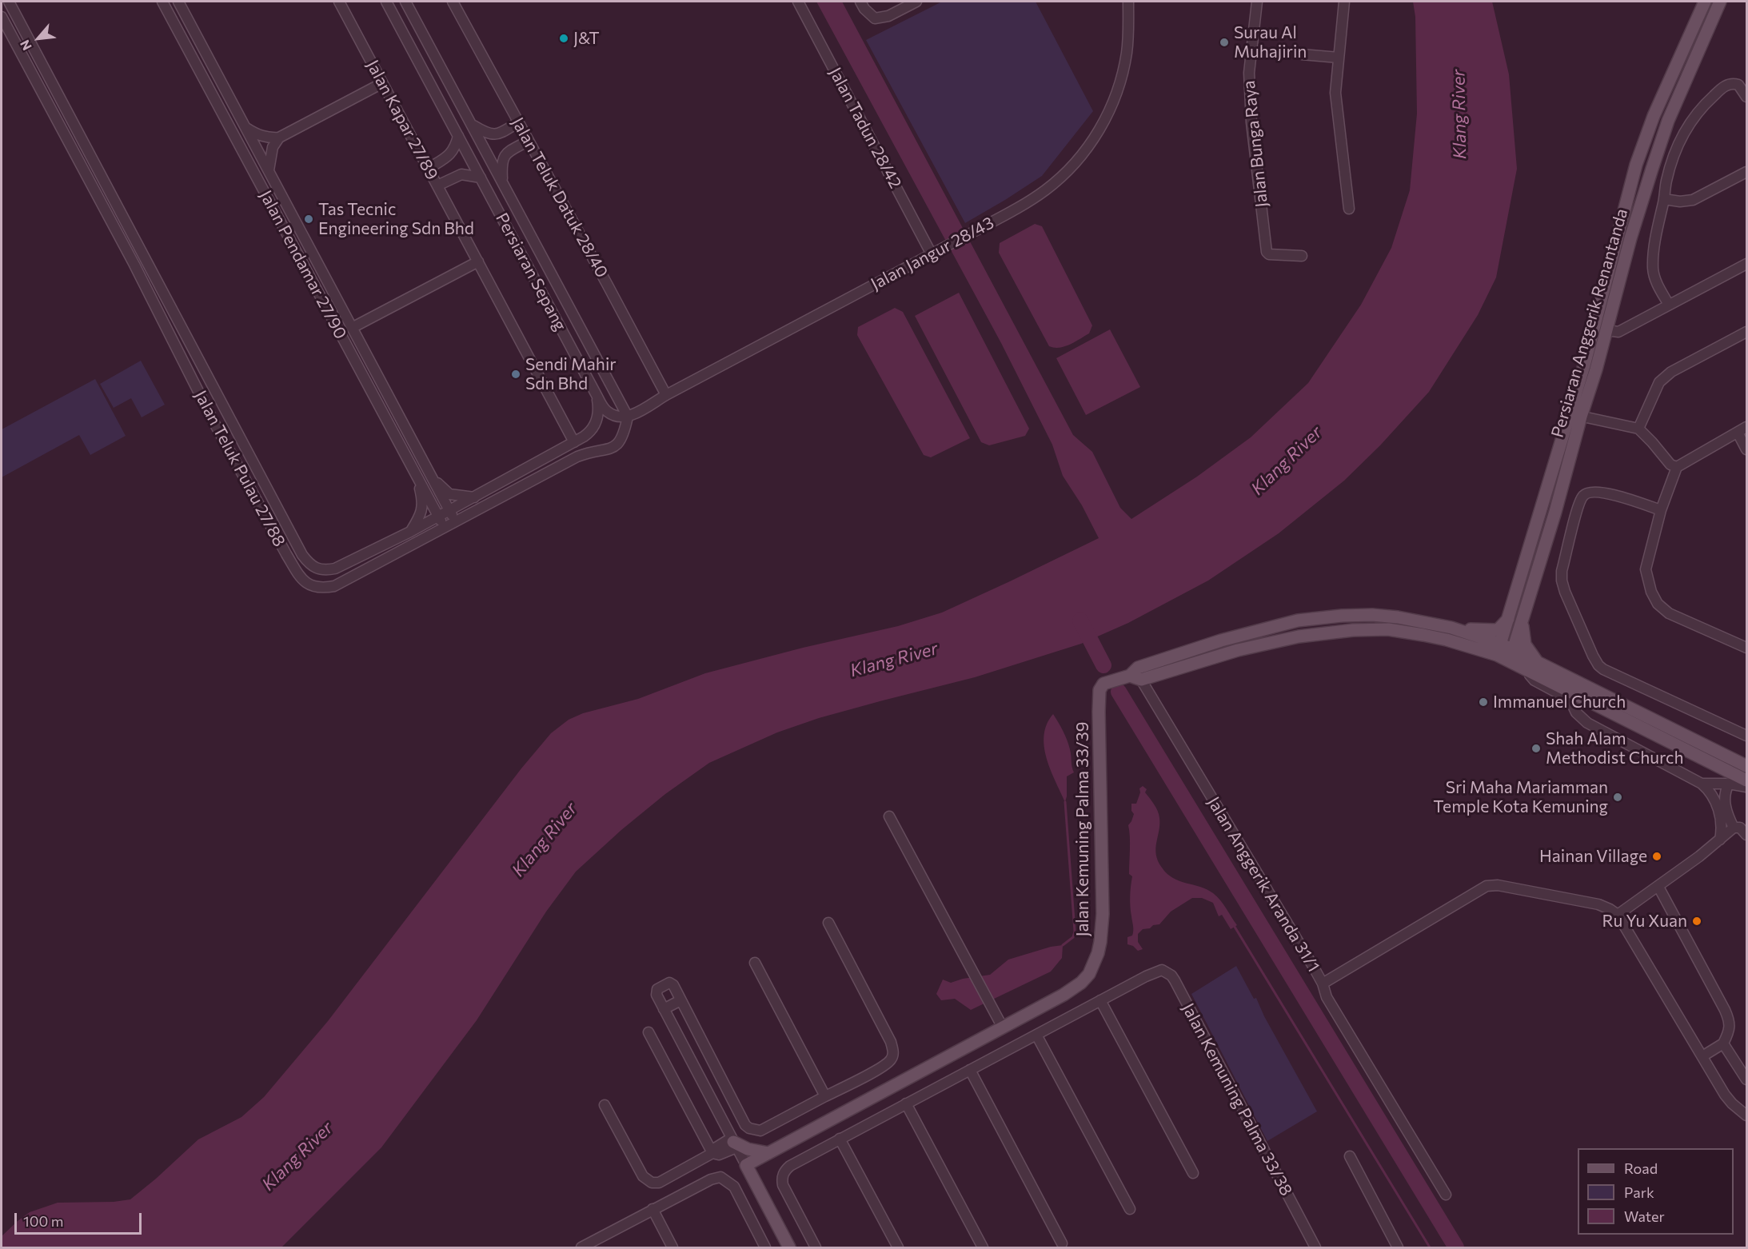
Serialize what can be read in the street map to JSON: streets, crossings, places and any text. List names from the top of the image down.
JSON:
{
  "streets": {
    "main road": ["Persiaran Anggerik Renantanda", "Jalan Kemuning Palma 33/39"],
    "street": [
      "Jalan Kapar 27/89",
      "Jalan Tadun 28/42",
      "Jalan Bunga Raya",
      "Jalan Teluk Datuk 28/40",
      "Jalan Jangur 28/43",
      "Jalan Pendamar 27/90",
      "Persiaran Sepang",
      "Jalan Teluk Pulau 27/88",
      "Jalan Anggerik Aranda 31/1",
      "Jalan Kemuning Palma 33/38"
    ]
  },
  "crossings": [
    ["Jalan Kapar 27/89", "Jalan Teluk Pulau 27/88"],
    ["Jalan Tadun 28/42", "Jalan Jangur 28/43"],
    ["Jalan Teluk Datuk 28/40", "Jalan Jangur 28/43"],
    ["Jalan Jangur 28/43", "Persiaran Sepang"],
    ["Jalan Jangur 28/43", "Jalan Teluk Pulau 27/88"],
    ["Jalan Pendamar 27/90", "Jalan Teluk Pulau 27/88"],
    ["Persiaran Sepang", "Jalan Teluk Pulau 27/88"],
    ["Jalan Kemuning Palma 33/39", "Jalan Anggerik Aranda 31/1"]
  ],
  "water": ["Klang River"],
  "places": [
    "J&T",
    "Surau Al Muhajirin",
    "Tas Tecnic Engineering Sdn Bhd",
    "Sendi Mahir Sdn Bhd",
    "Immanuel Church",
    "Shah Alam Methodist Church",
    "Sri Maha Mariamman Temple Kota Kemuning",
    "Hainan Village",
    "Ru Yu Xuan"
  ],
  "legend": ["Road", "Park", "Water"],
  "scale_bar": "100 m",
  "north": "bottom left"
}
